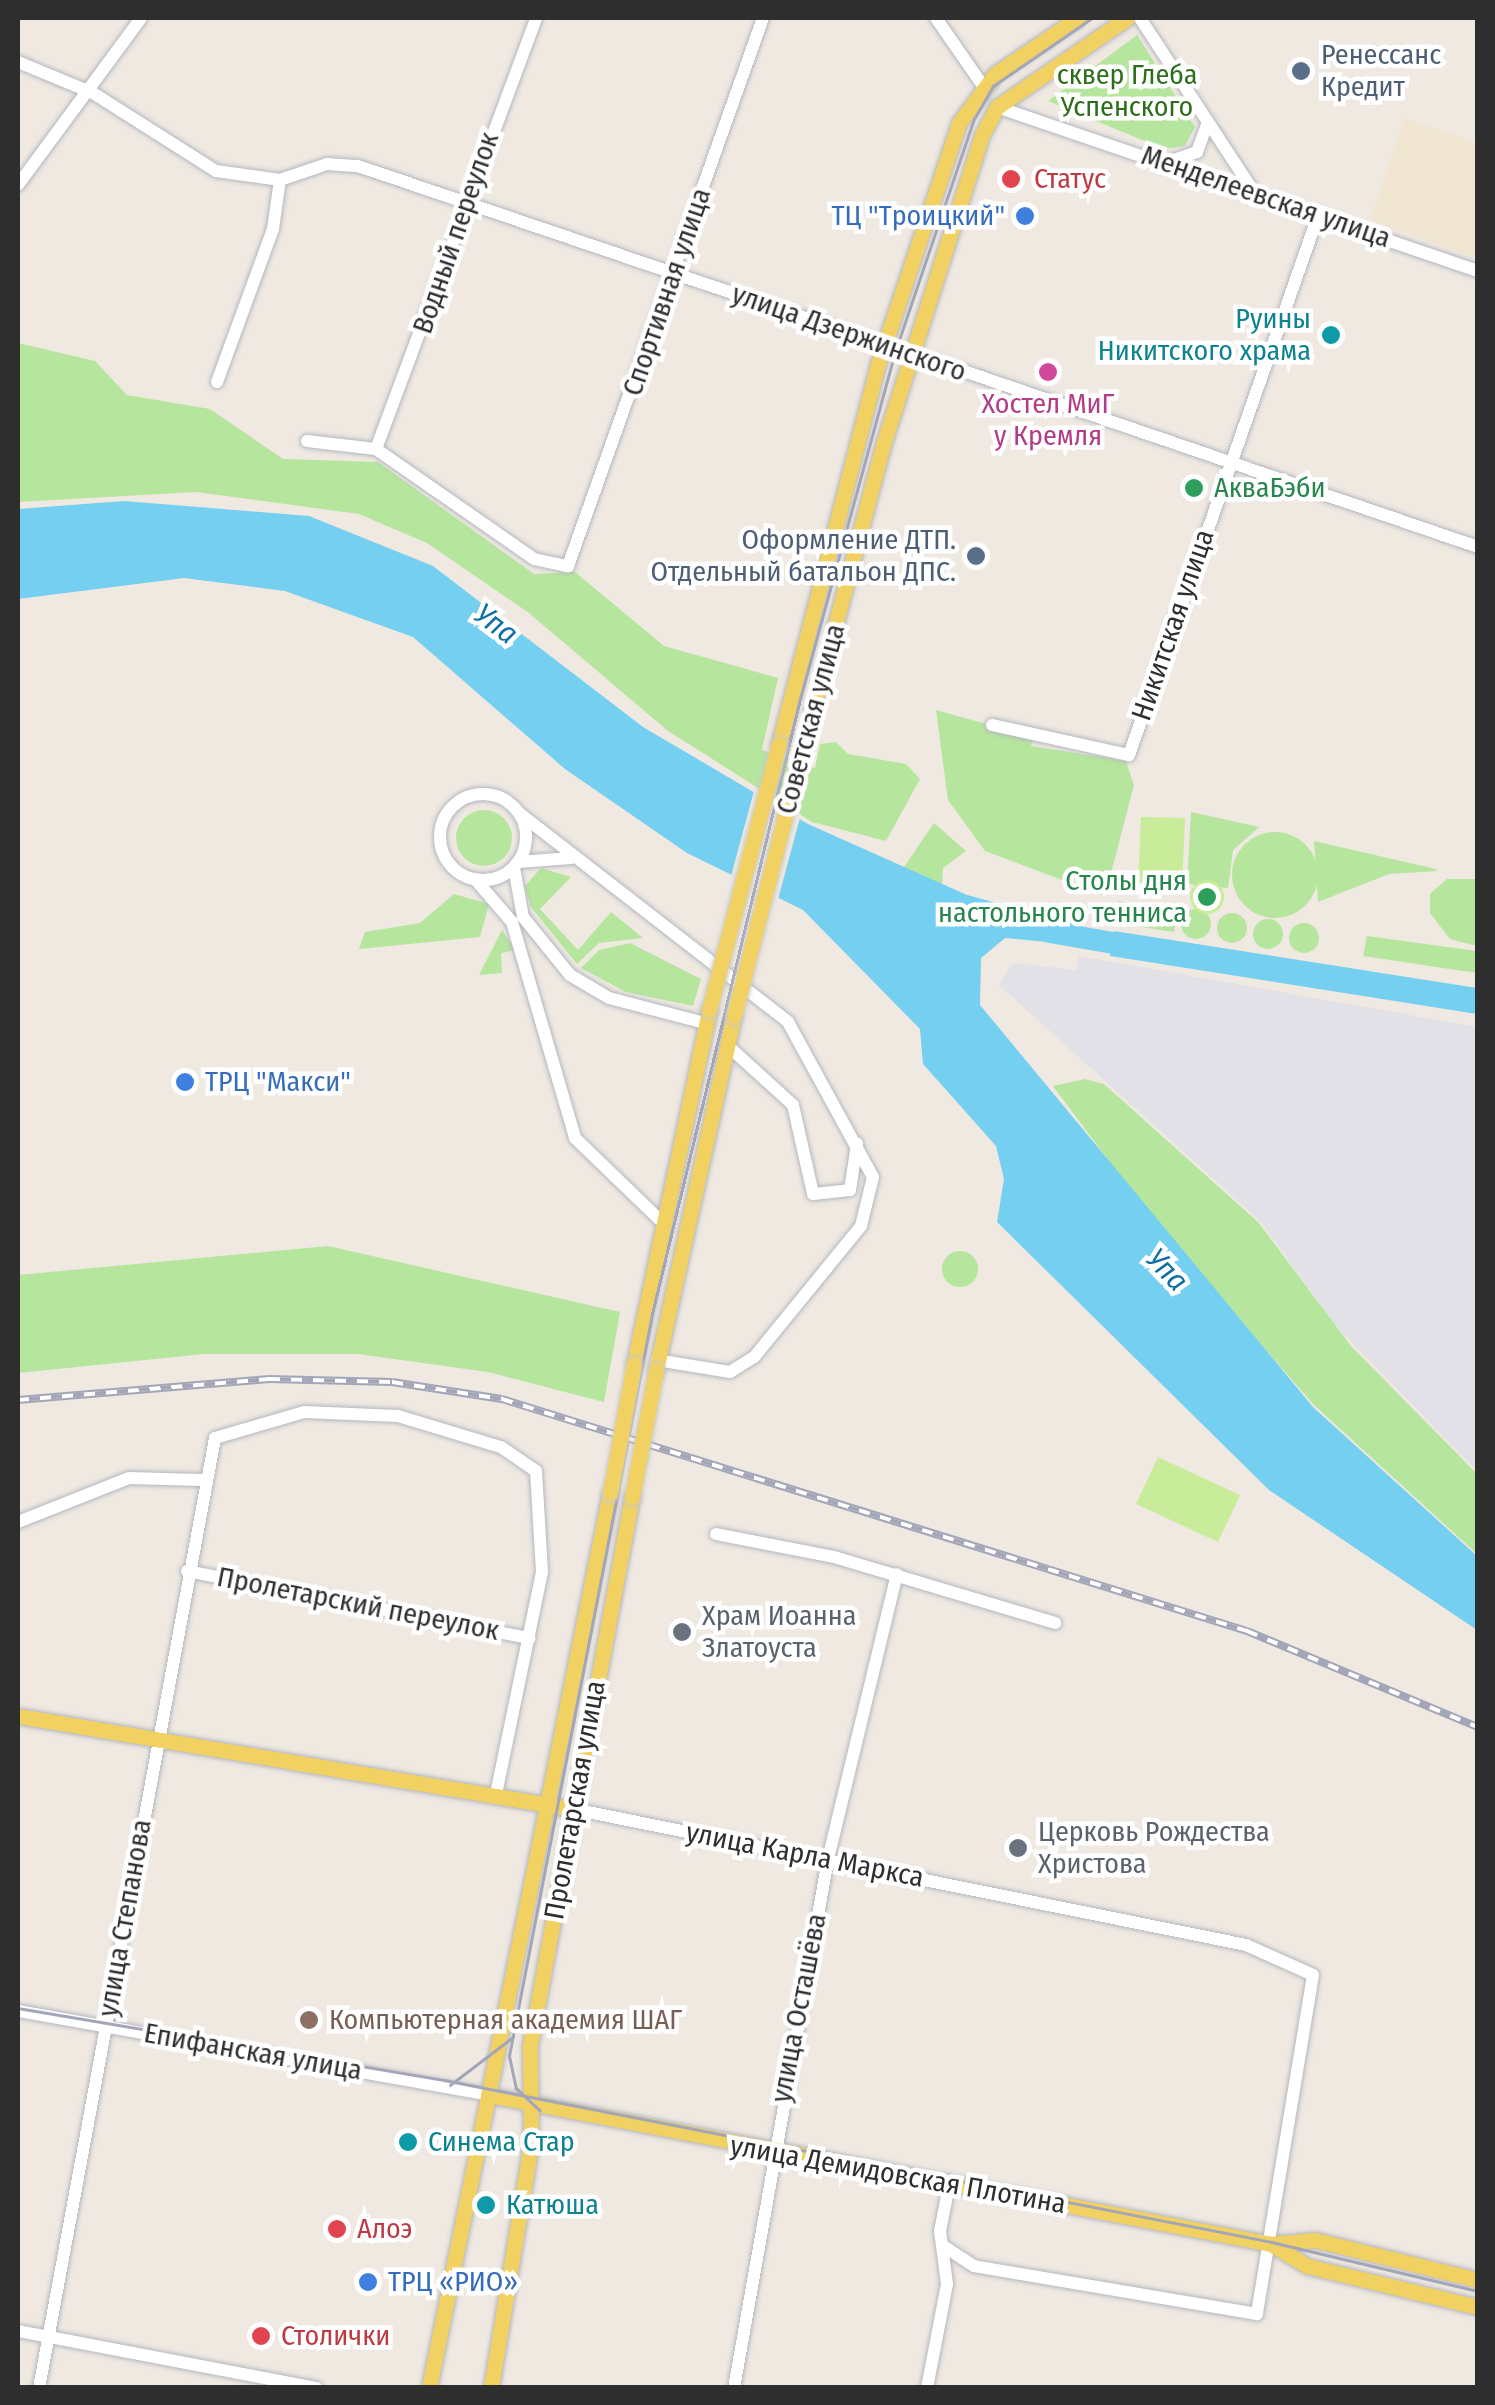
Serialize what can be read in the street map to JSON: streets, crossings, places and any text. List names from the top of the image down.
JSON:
{
  "streets": {
    "main road": [
      "улица Дзержинского",
      "Советская улица",
      "Пролетарская улица",
      "улица Карла Маркса",
      "улица Демидовская Плотина"
    ],
    "street": [
      "Менделеевская улица",
      "Водный переулок",
      "Спортивная улица",
      "Никитская улица",
      "Пролетарский переулок",
      "улица Степанова",
      "улица Осташёва",
      "Епифанская улица"
    ]
  },
  "crossings": [
    ["Менделеевская улица", "Никитская улица"],
    ["Менделеевская улица", "Советская улица"],
    ["Водный переулок", "Спортивная улица"],
    ["Водный переулок", "улица Дзержинского"],
    ["Спортивная улица", "улица Дзержинского"],
    ["улица Дзержинского", "Никитская улица"],
    ["улица Дзержинского", "Советская улица"],
    ["Советская улица", "Пролетарская улица"],
    ["Пролетарский переулок", "улица Степанова"],
    ["Пролетарская улица", "улица Карла Маркса"],
    ["Пролетарская улица", "Епифанская улица"],
    ["Пролетарская улица", "улица Демидовская Плотина"],
    ["улица Карла Маркса", "улица Степанова"],
    ["улица Карла Маркса", "улица Осташёва"],
    ["улица Карла Маркса", "улица Демидовская Плотина"],
    ["улица Степанова", "Епифанская улица"],
    ["улица Осташёва", "улица Демидовская Плотина"]
  ],
  "water": ["Упа"],
  "parks": ["сквер Глеба Успенского"],
  "places": [
    "Ренессанс Кредит",
    "Статус",
    "ТЦ \"Троицкий\"",
    "Руины Никитского храма",
    "Хостел МиГ у Кремля",
    "АкваБэби",
    "Оформление ДТП. Отдельный батальон ДПС.",
    "Cтолы дня настольного тенниса",
    "ТРЦ \"Макси\"",
    "Храм Иоанна Златоуста",
    "Церковь Рождества Христова",
    "Компьютерная академия ШАГ",
    "Синема Стар",
    "Катюша",
    "Алоэ",
    "ТРЦ «РИО»",
    "Столички"
  ]
}
